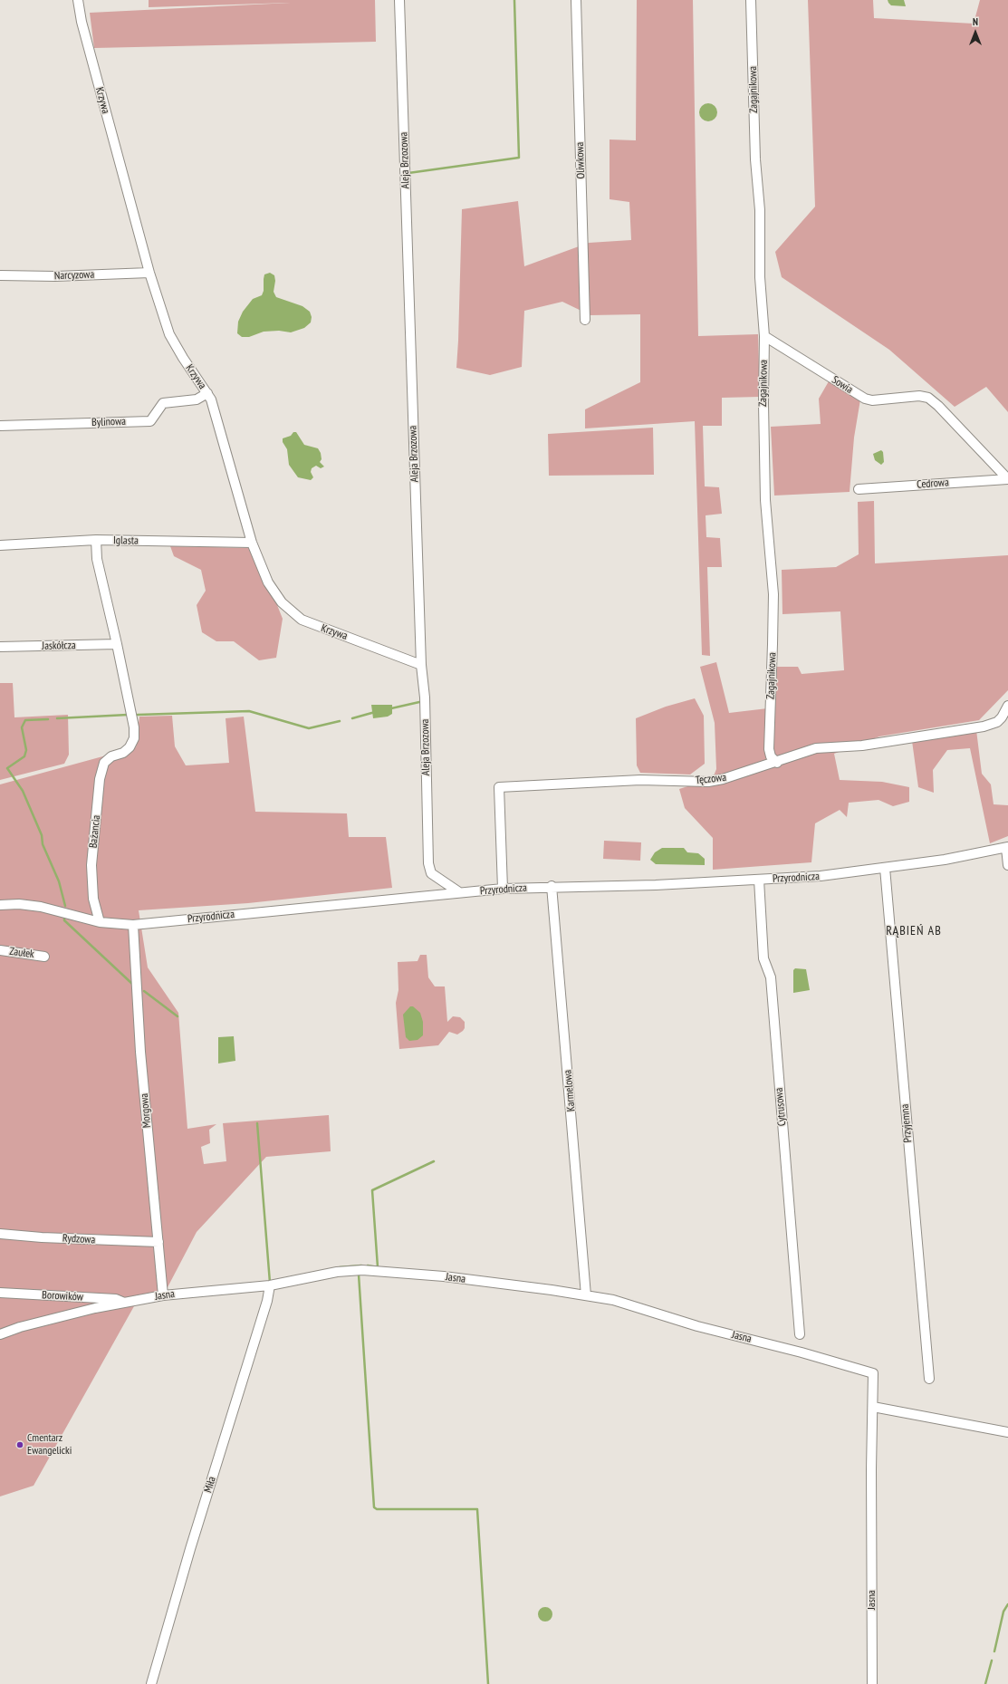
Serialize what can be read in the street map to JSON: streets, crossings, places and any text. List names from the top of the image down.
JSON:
{
  "streets": {
    "street": [
      "Zagajnikowa",
      "Krzywa",
      "Aleja Brzozowa",
      "Oliwkowa",
      "Narcyzowa",
      "Sowia",
      "Bylinowa",
      "Cedrowa",
      "Iglasta",
      "Jaskółcza",
      "Tęczowa",
      "Bażancia",
      "Przyrodnicza",
      "Zaułek",
      "Karmelowa",
      "Cytrusowa",
      "Morgowa",
      "Przyjemna",
      "Rydzowa",
      "Jasna",
      "Borowików",
      "Miła"
    ]
  },
  "crossings": [
    ["Zagajnikowa", "Sowia"],
    ["Zagajnikowa", "Tęczowa"],
    ["Krzywa", "Aleja Brzozowa"],
    ["Krzywa", "Narcyzowa"],
    ["Krzywa", "Bylinowa"],
    ["Krzywa", "Iglasta"],
    ["Aleja Brzozowa", "Przyrodnicza"],
    ["Sowia", "Cedrowa"],
    ["Jaskółcza", "Bażancia"],
    ["Tęczowa", "Przyrodnicza"],
    ["Bażancia", "Przyrodnicza"],
    ["Przyrodnicza", "Karmelowa"],
    ["Przyrodnicza", "Cytrusowa"],
    ["Przyrodnicza", "Morgowa"],
    ["Przyrodnicza", "Przyjemna"],
    ["Karmelowa", "Jasna"],
    ["Morgowa", "Rydzowa"],
    ["Morgowa", "Jasna"],
    ["Jasna", "Borowików"],
    ["Jasna", "Miła"]
  ],
  "districts": ["RĄBIEŃ AB"],
  "places": ["Cmentarz Ewangelicki"],
  "north": "top"
}
